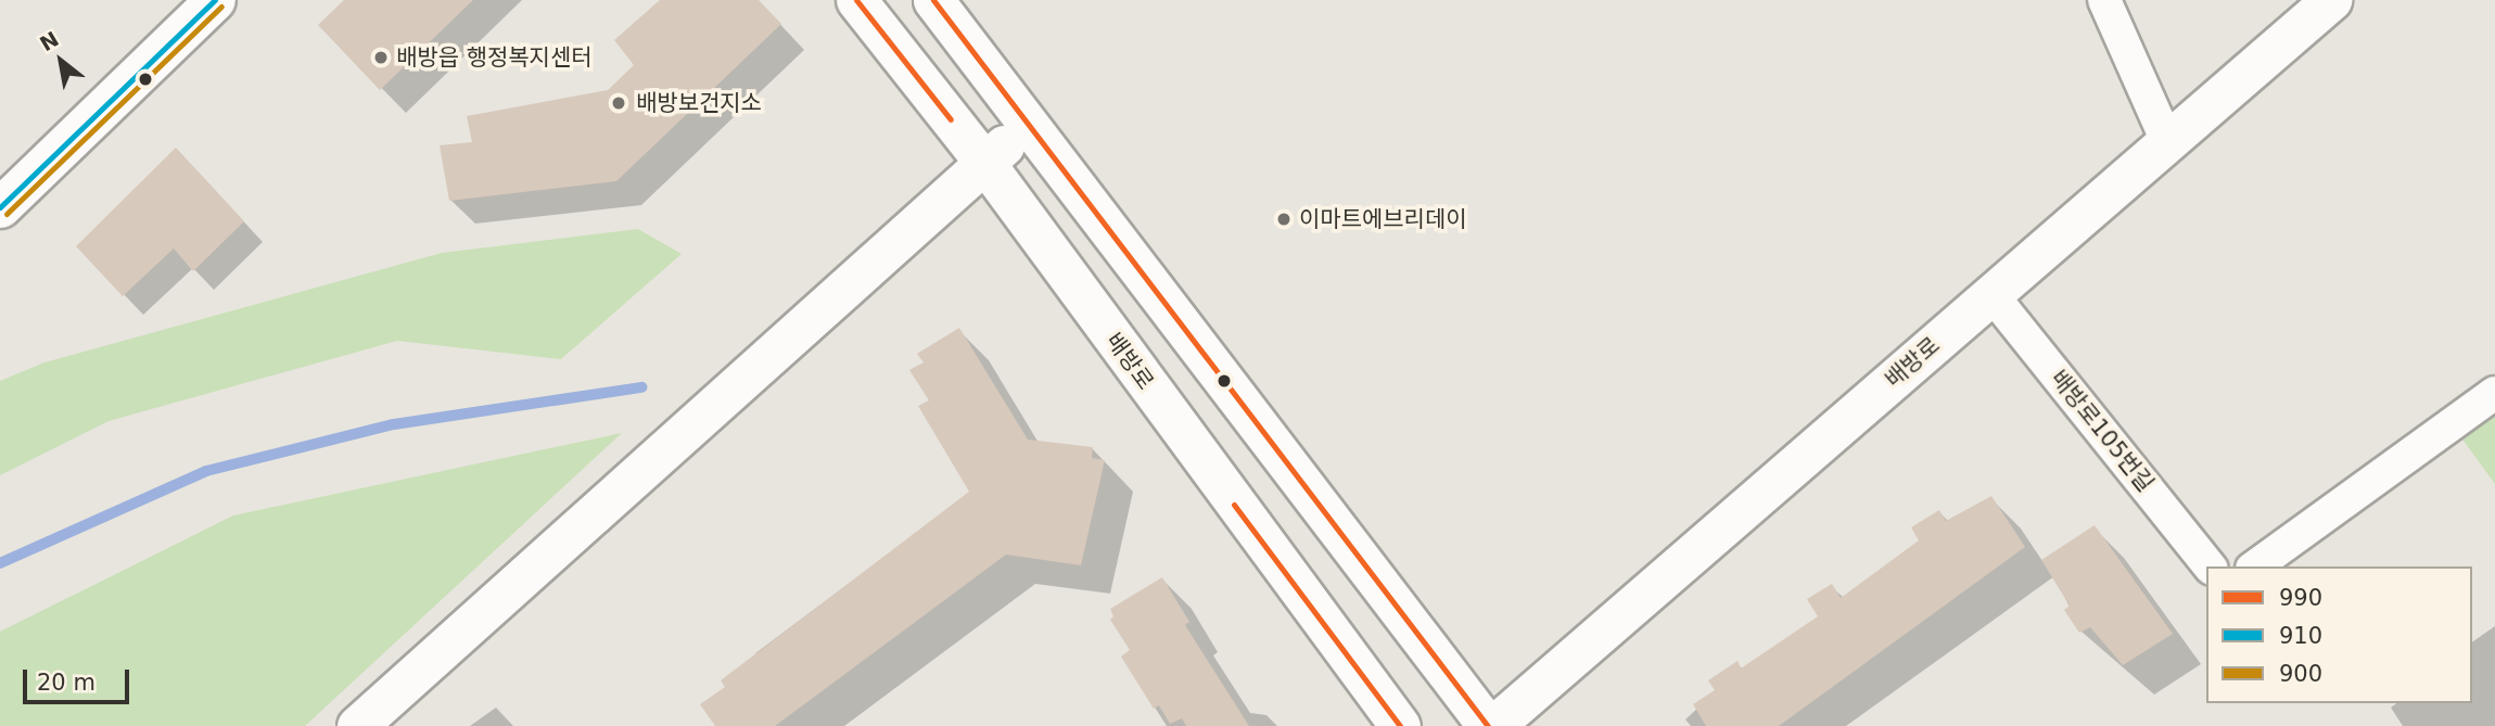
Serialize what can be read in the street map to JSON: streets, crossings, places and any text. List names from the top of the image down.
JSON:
{
  "streets": {
    "street": ["배방로", "배방로105번길"]
  },
  "crossings": [
    ["배방로", "배방로105번길"]
  ],
  "places": ["배방읍 행정복지센터", "배방보건지소", "이마트에브리데이"],
  "lines": ["transit line 990", "transit line 910", "transit line 900"],
  "legend": ["990", "910", "900"],
  "scale_bar": "20 m",
  "north": "top left"
}
